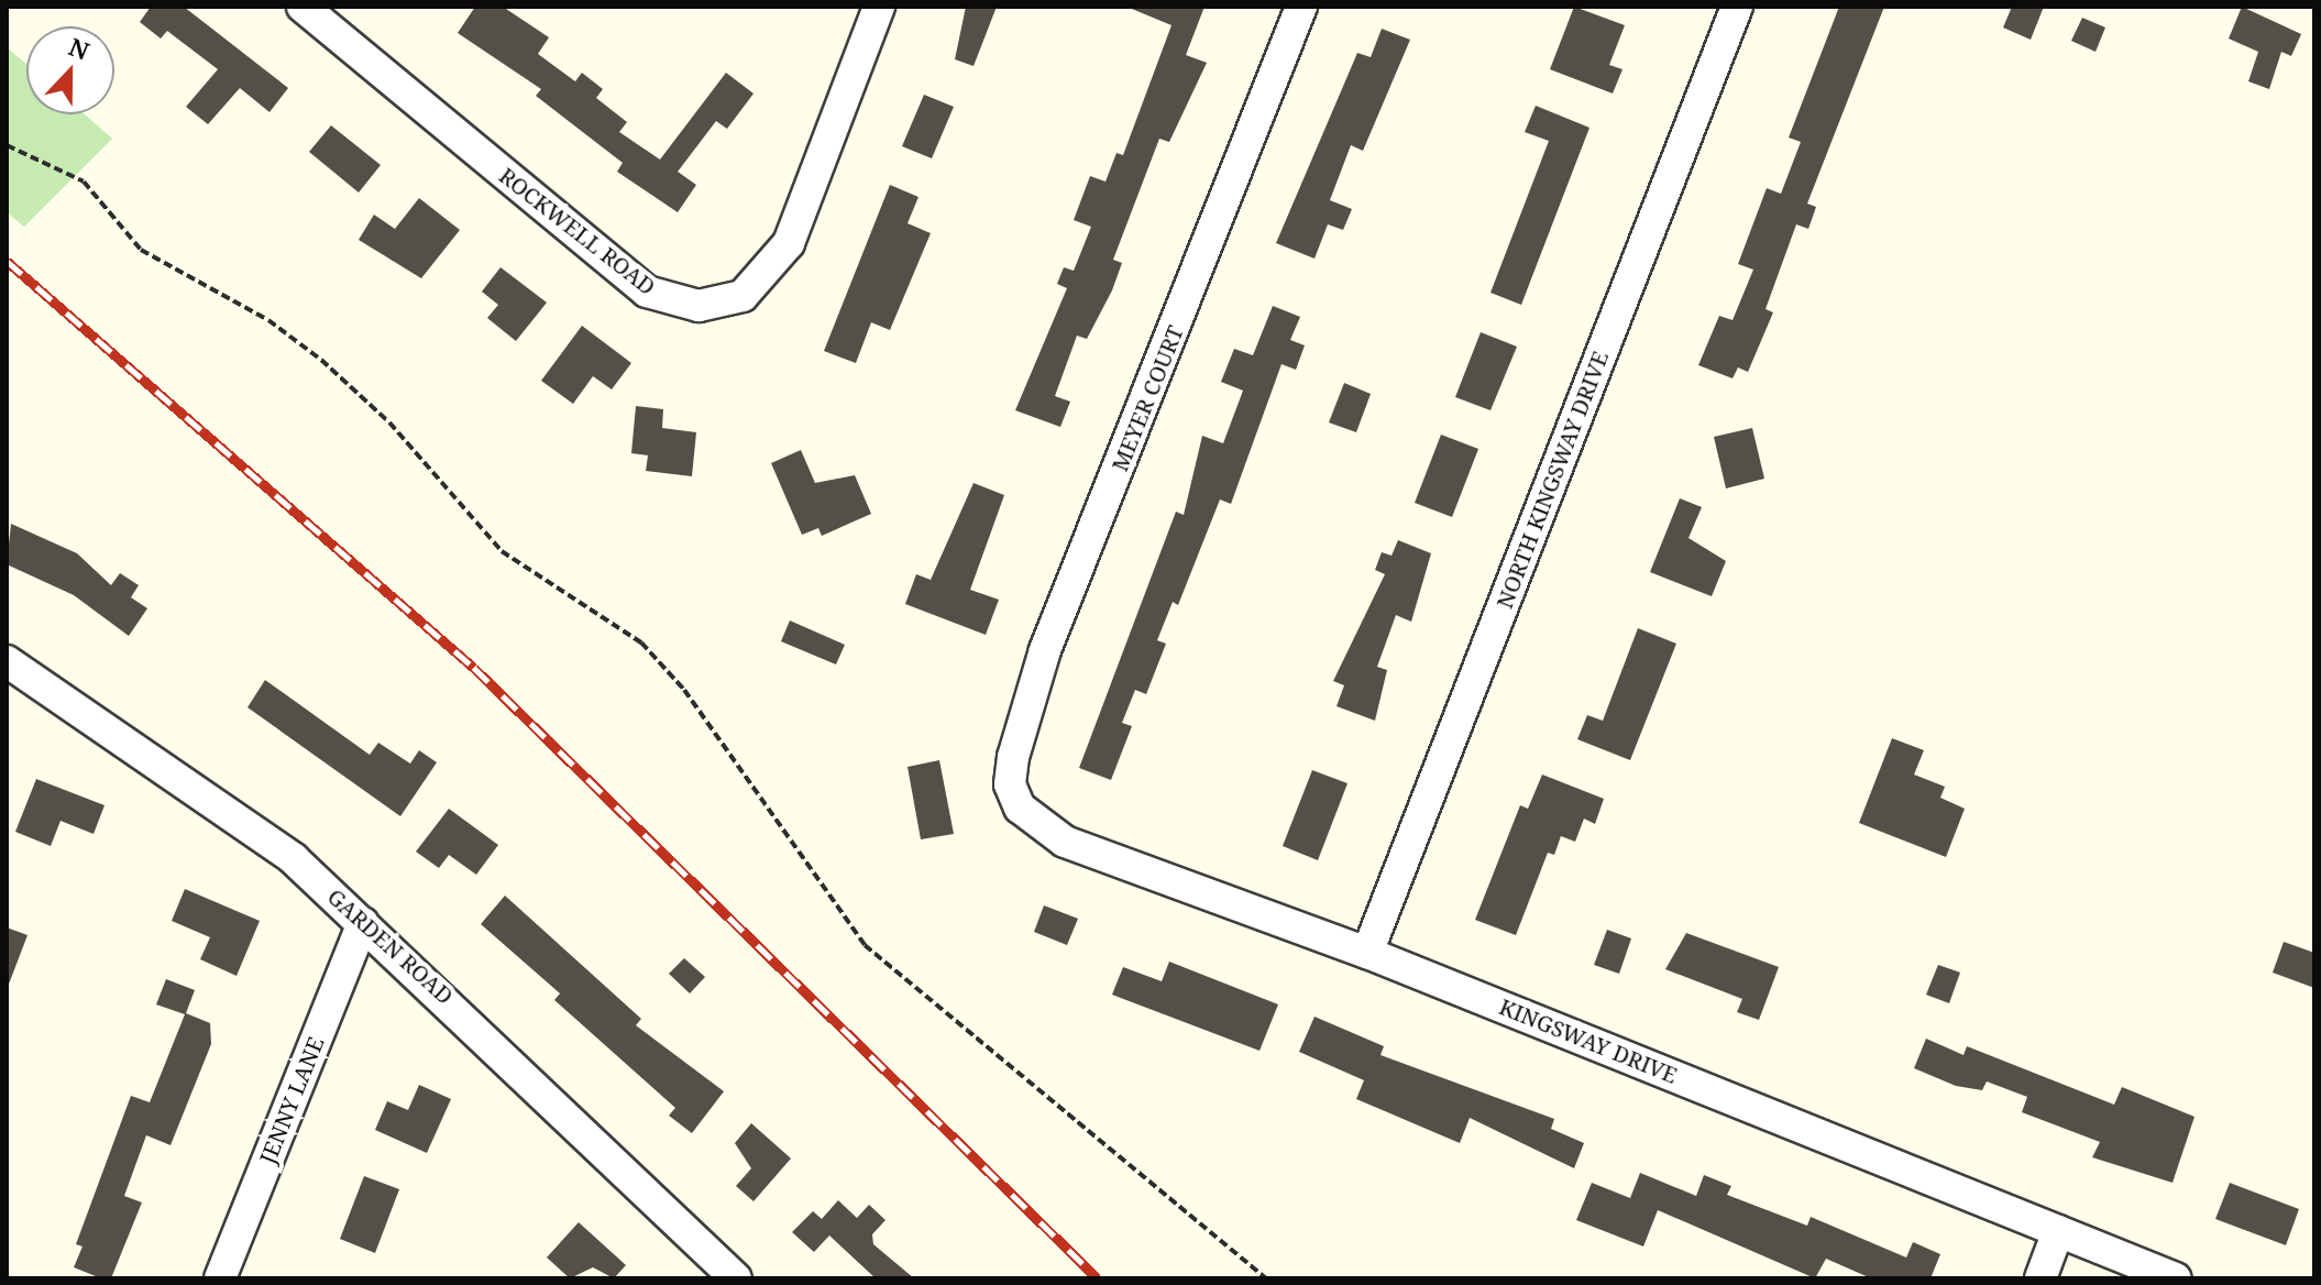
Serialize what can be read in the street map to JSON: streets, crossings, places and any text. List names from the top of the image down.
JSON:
{
  "streets": {
    "street": [
      "ROCKWELL ROAD",
      "MEYER COURT",
      "NORTH KINGSWAY DRIVE",
      "GARDEN ROAD",
      "KINGSWAY DRIVE",
      "JENNY LANE"
    ]
  },
  "crossings": [
    ["MEYER COURT", "KINGSWAY DRIVE"],
    ["NORTH KINGSWAY DRIVE", "KINGSWAY DRIVE"],
    ["GARDEN ROAD", "JENNY LANE"]
  ],
  "north": "top"
}
